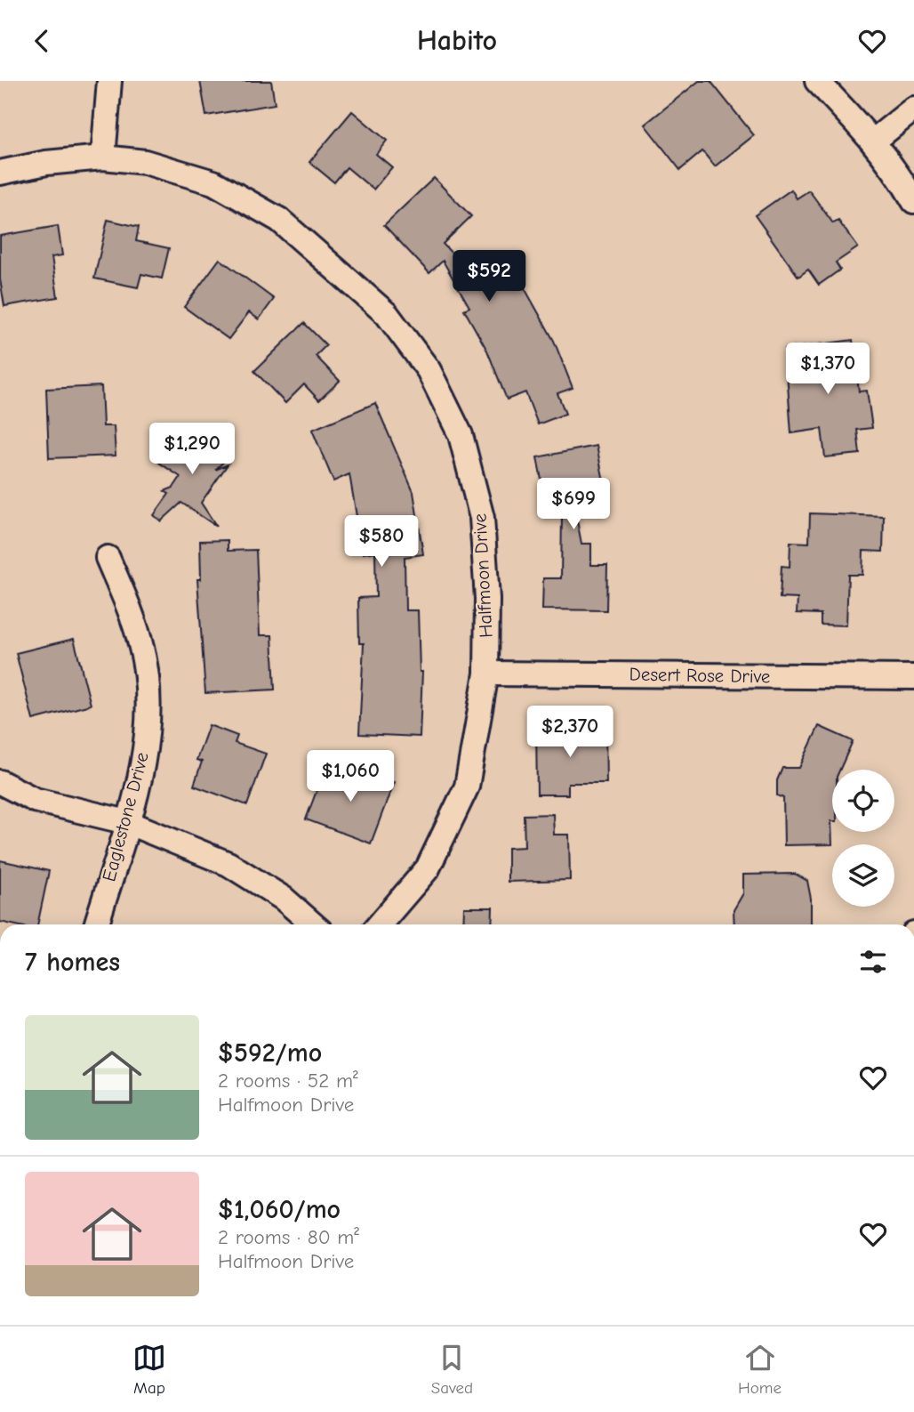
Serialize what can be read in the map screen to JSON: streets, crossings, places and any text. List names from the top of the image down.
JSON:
{
  "streets": {
    "street": ["Halfmoon Drive", "Desert Rose Drive", "Eaglestone Drive"]
  },
  "crossings": [
    ["Halfmoon Drive", "Desert Rose Drive"]
  ],
  "page": {
    "header": "Habito",
    "price": [
      "$592",
      "$1,370",
      "$1,290",
      "$699",
      "$580",
      "$2,370",
      "$1,060"
    ],
    "heading": "7 homes",
    "list": [
      {
        "name": "$592/mo",
        "note": "2 rooms · 52 m² · Halfmoon Drive"
      },
      {
        "name": "$1,060/mo",
        "note": "2 rooms · 80 m² · Halfmoon Drive"
      }
    ],
    "tabs": ["Map", "Saved", "Home"]
  }
}
